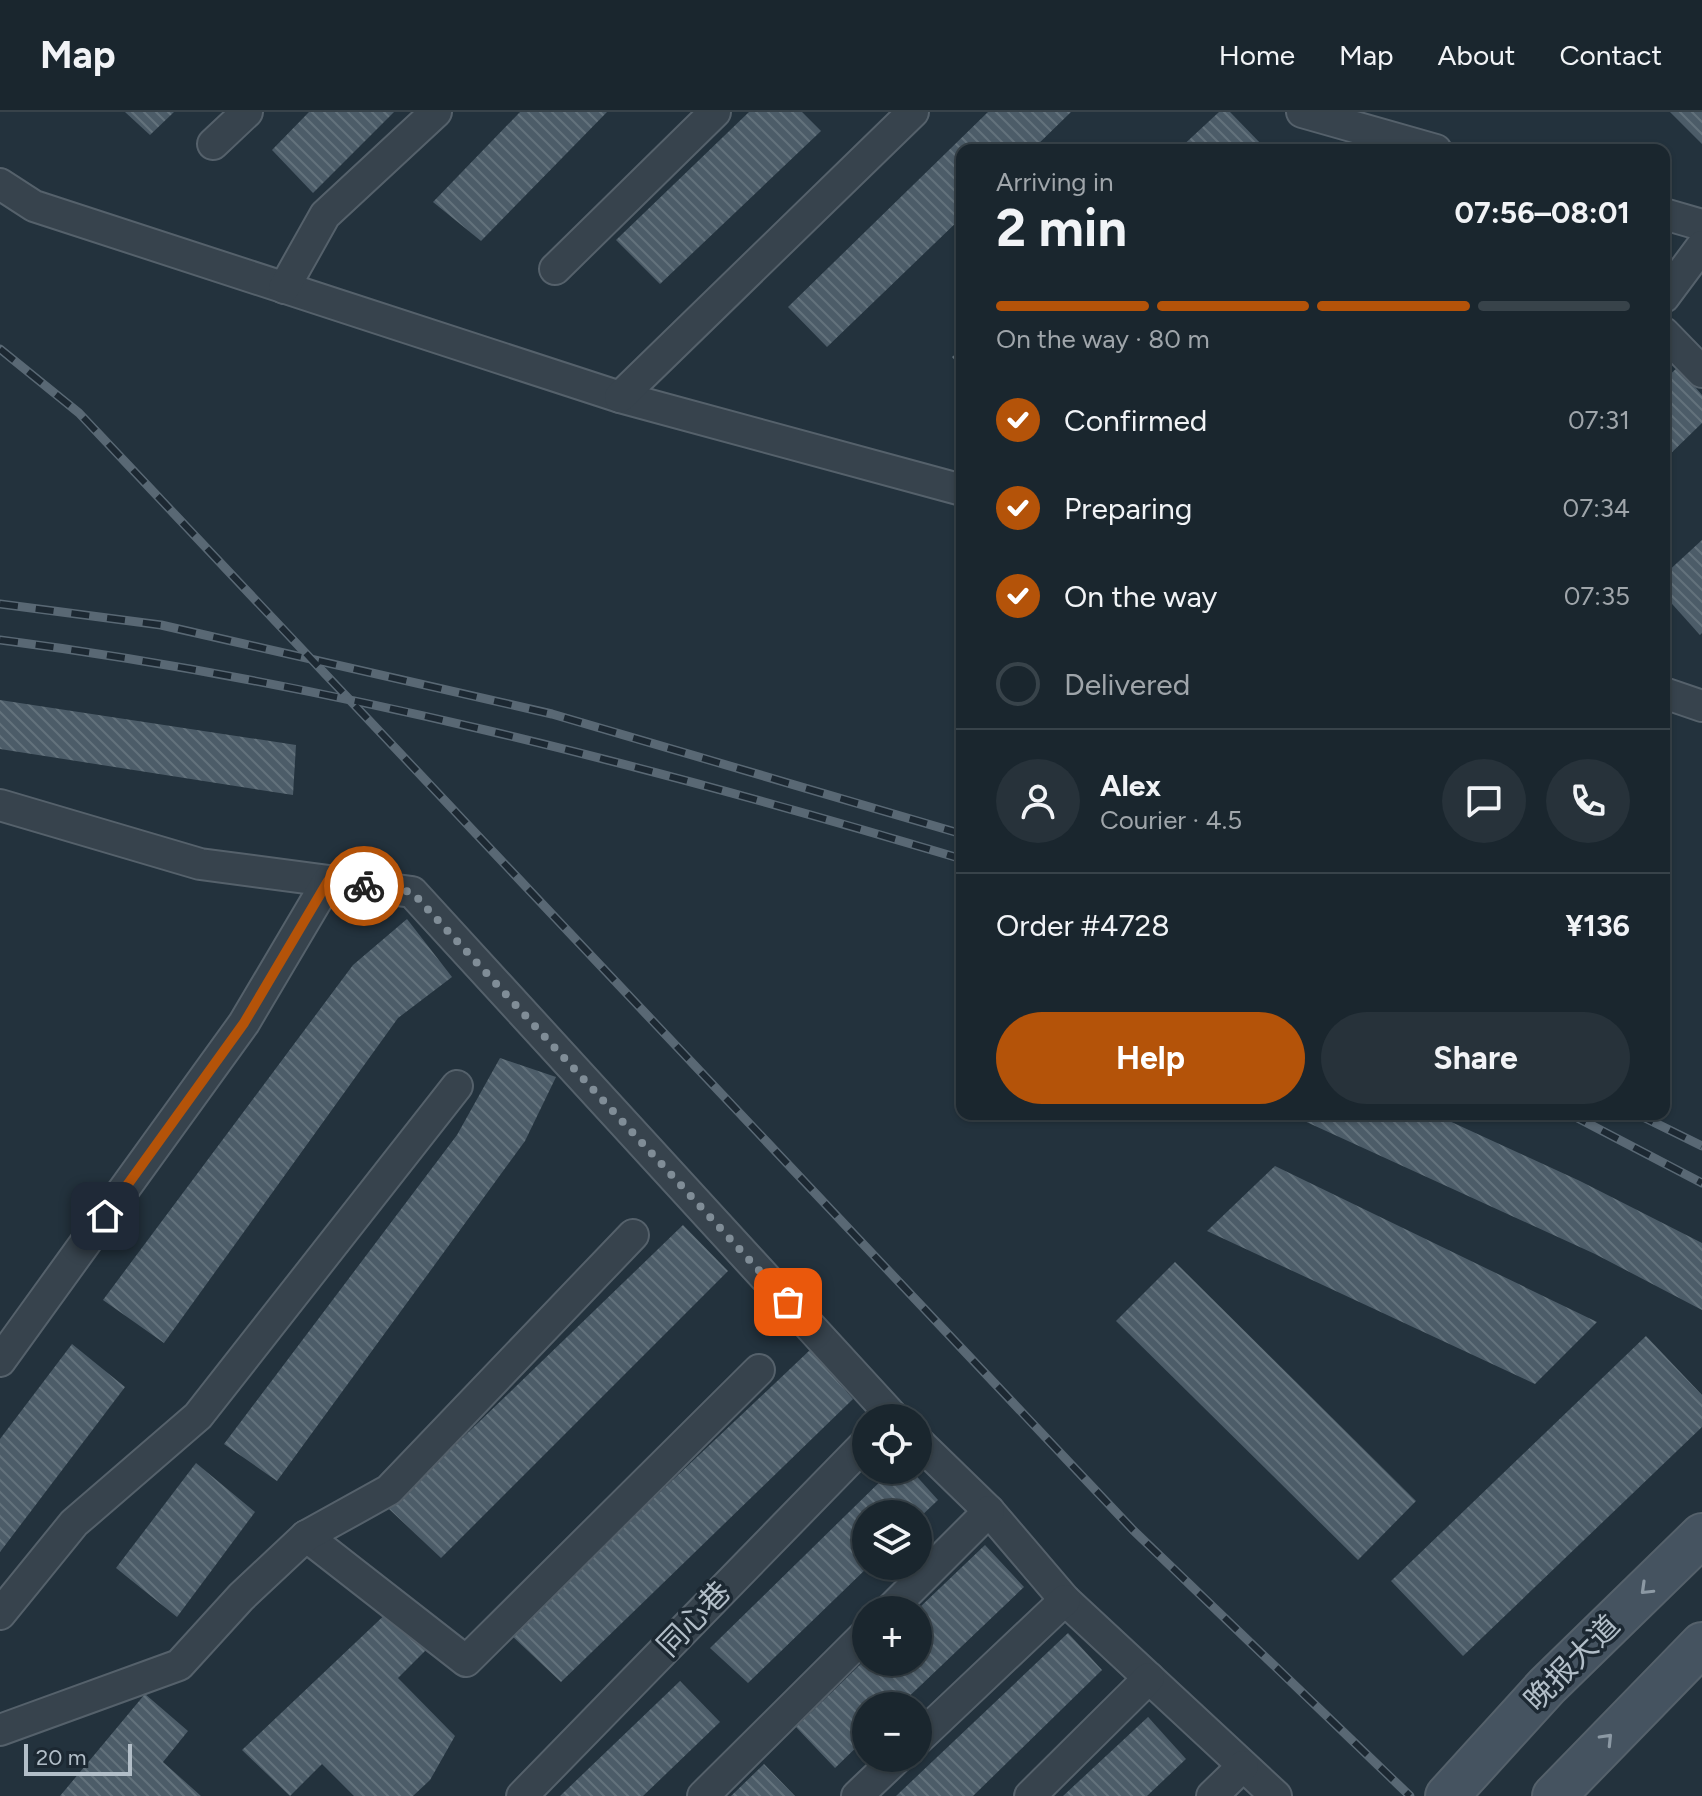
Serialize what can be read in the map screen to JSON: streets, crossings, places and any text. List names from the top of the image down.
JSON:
{
  "streets": {
    "main road": ["晚报大道"],
    "street": ["同心巷"]
  },
  "scale_bar": "20 m",
  "page": {
    "header": "Map",
    "nav": [
      "Home",
      "Map",
      "About",
      "Contact"
    ],
    "heading": ["2 min", "Arriving in", "07:56–08:01"],
    "panel": [
      "Alex",
      "Courier · 4.5",
      "Order #4728",
      "¥136"
    ],
    "bar": "On the way · 80 m",
    "list": [
      ["Confirmed", "07:31"],
      ["Preparing", "07:34"],
      ["On the way", "07:35"],
      "Delivered"
    ],
    "buttons": ["Help", "Share"],
    "map_buttons": ["+", "−"],
    "scale": "20 m"
  }
}
